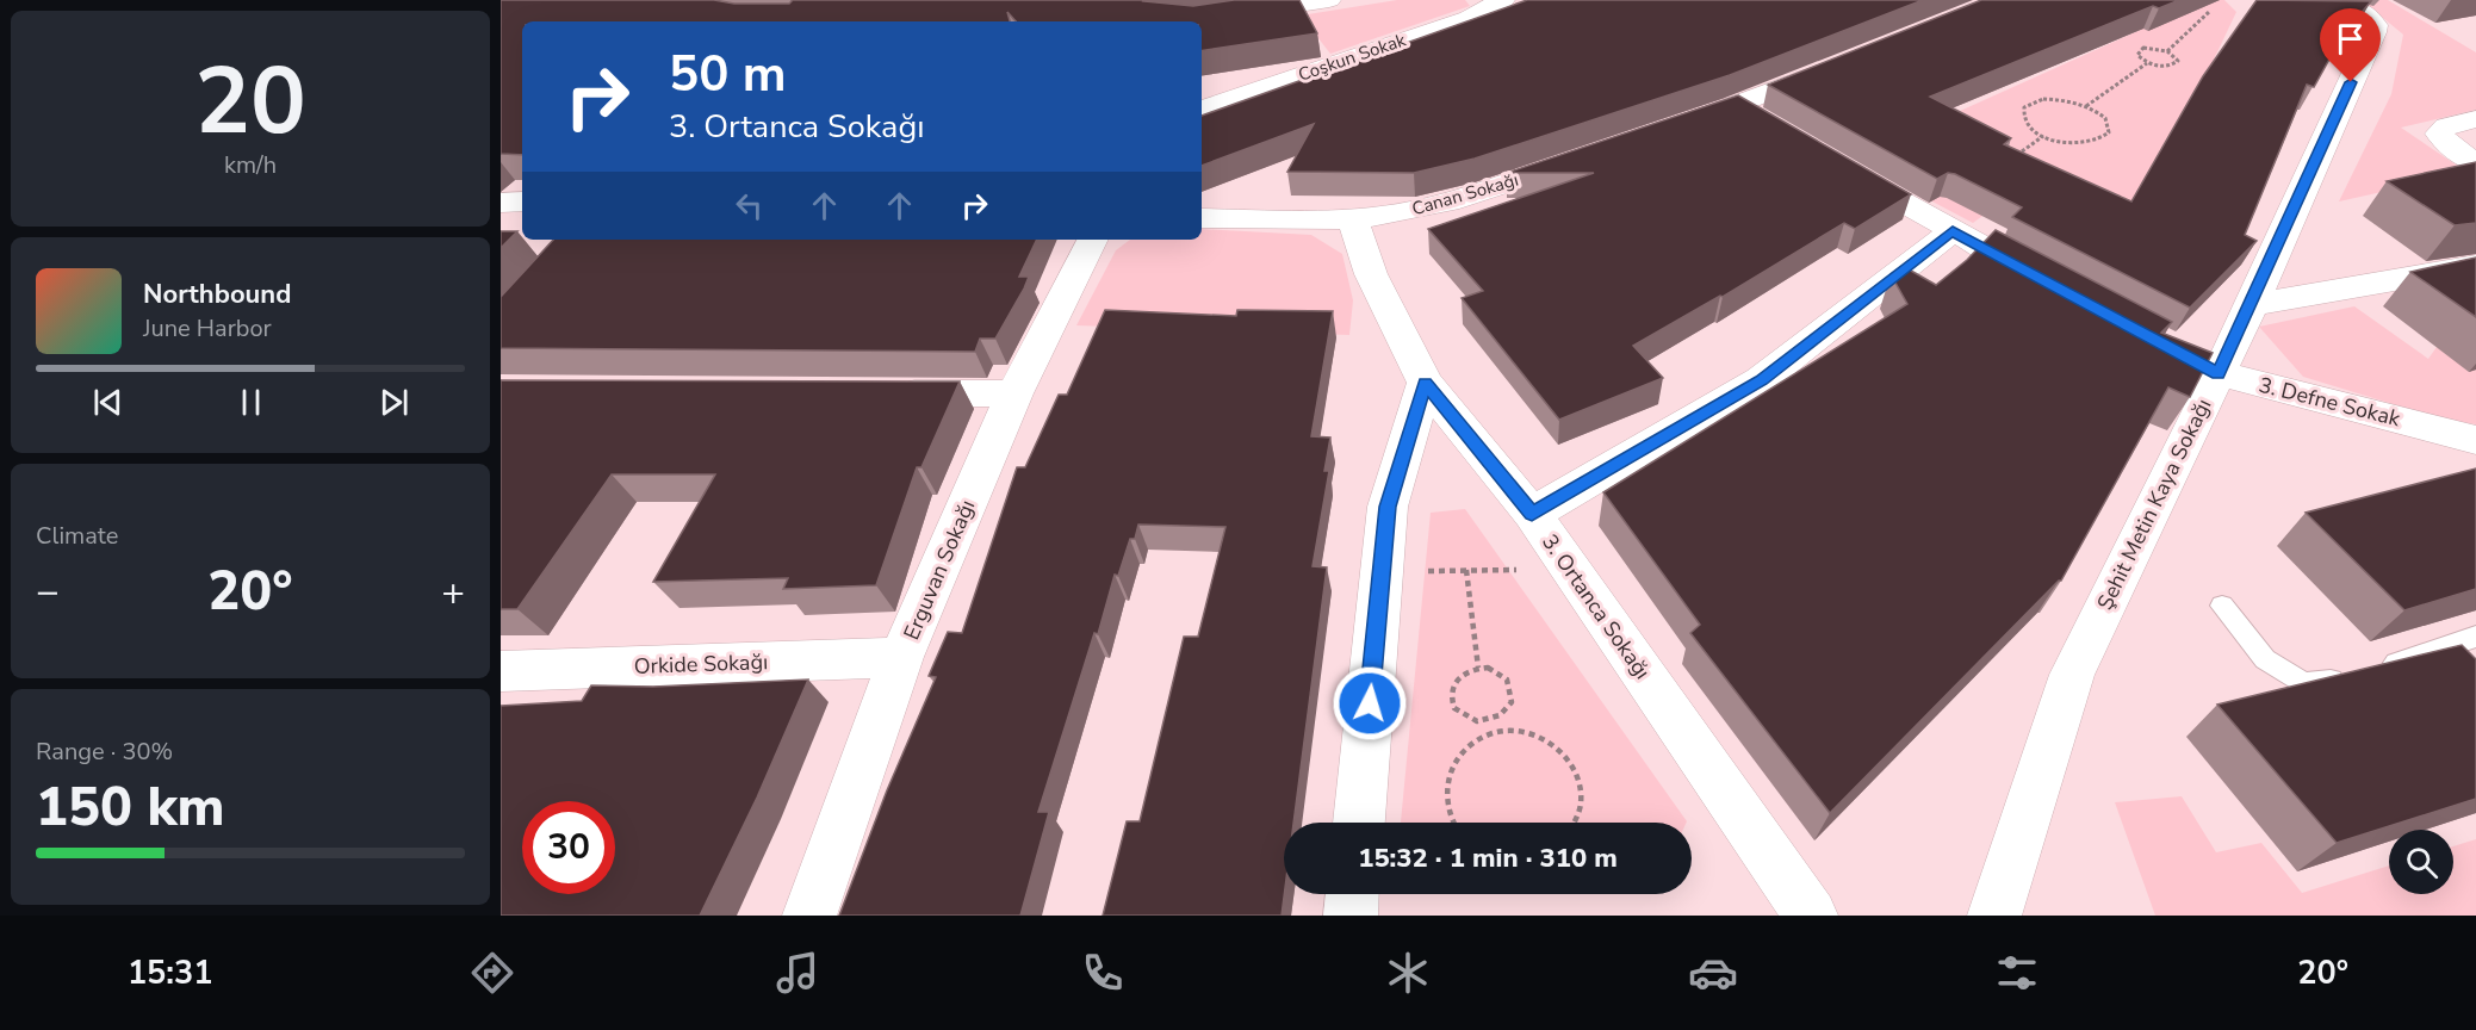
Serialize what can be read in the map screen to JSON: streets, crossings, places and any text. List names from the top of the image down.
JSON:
{
  "streets": {
    "street": [
      "Coşkun Sokak",
      "Canan Sokağı",
      "3. Defne Sokak",
      "Şehit Metin Kaya Sokağı",
      "Erguvan Sokağı",
      "3. Ortanca Sokağı",
      "Orkide Sokağı"
    ]
  },
  "crossings": [
    ["Canan Sokağı", "3. Ortanca Sokağı"],
    ["3. Defne Sokak", "Şehit Metin Kaya Sokağı"],
    ["Erguvan Sokağı", "Orkide Sokağı"]
  ],
  "page": {
    "tile": [
      ["20", "km/h"],
      "Climate",
      ["Range · 30%", "150 km"]
    ],
    "turn": ["50 m", "3. Ortanca Sokağı"],
    "song": ["Northbound", "June Harbor"],
    "heat": ["−", "20°", "+"],
    "limit": "30",
    "trip": "15:32 · 1 min · 310 m",
    "tabs": ["15:31", "20°"]
  }
}
